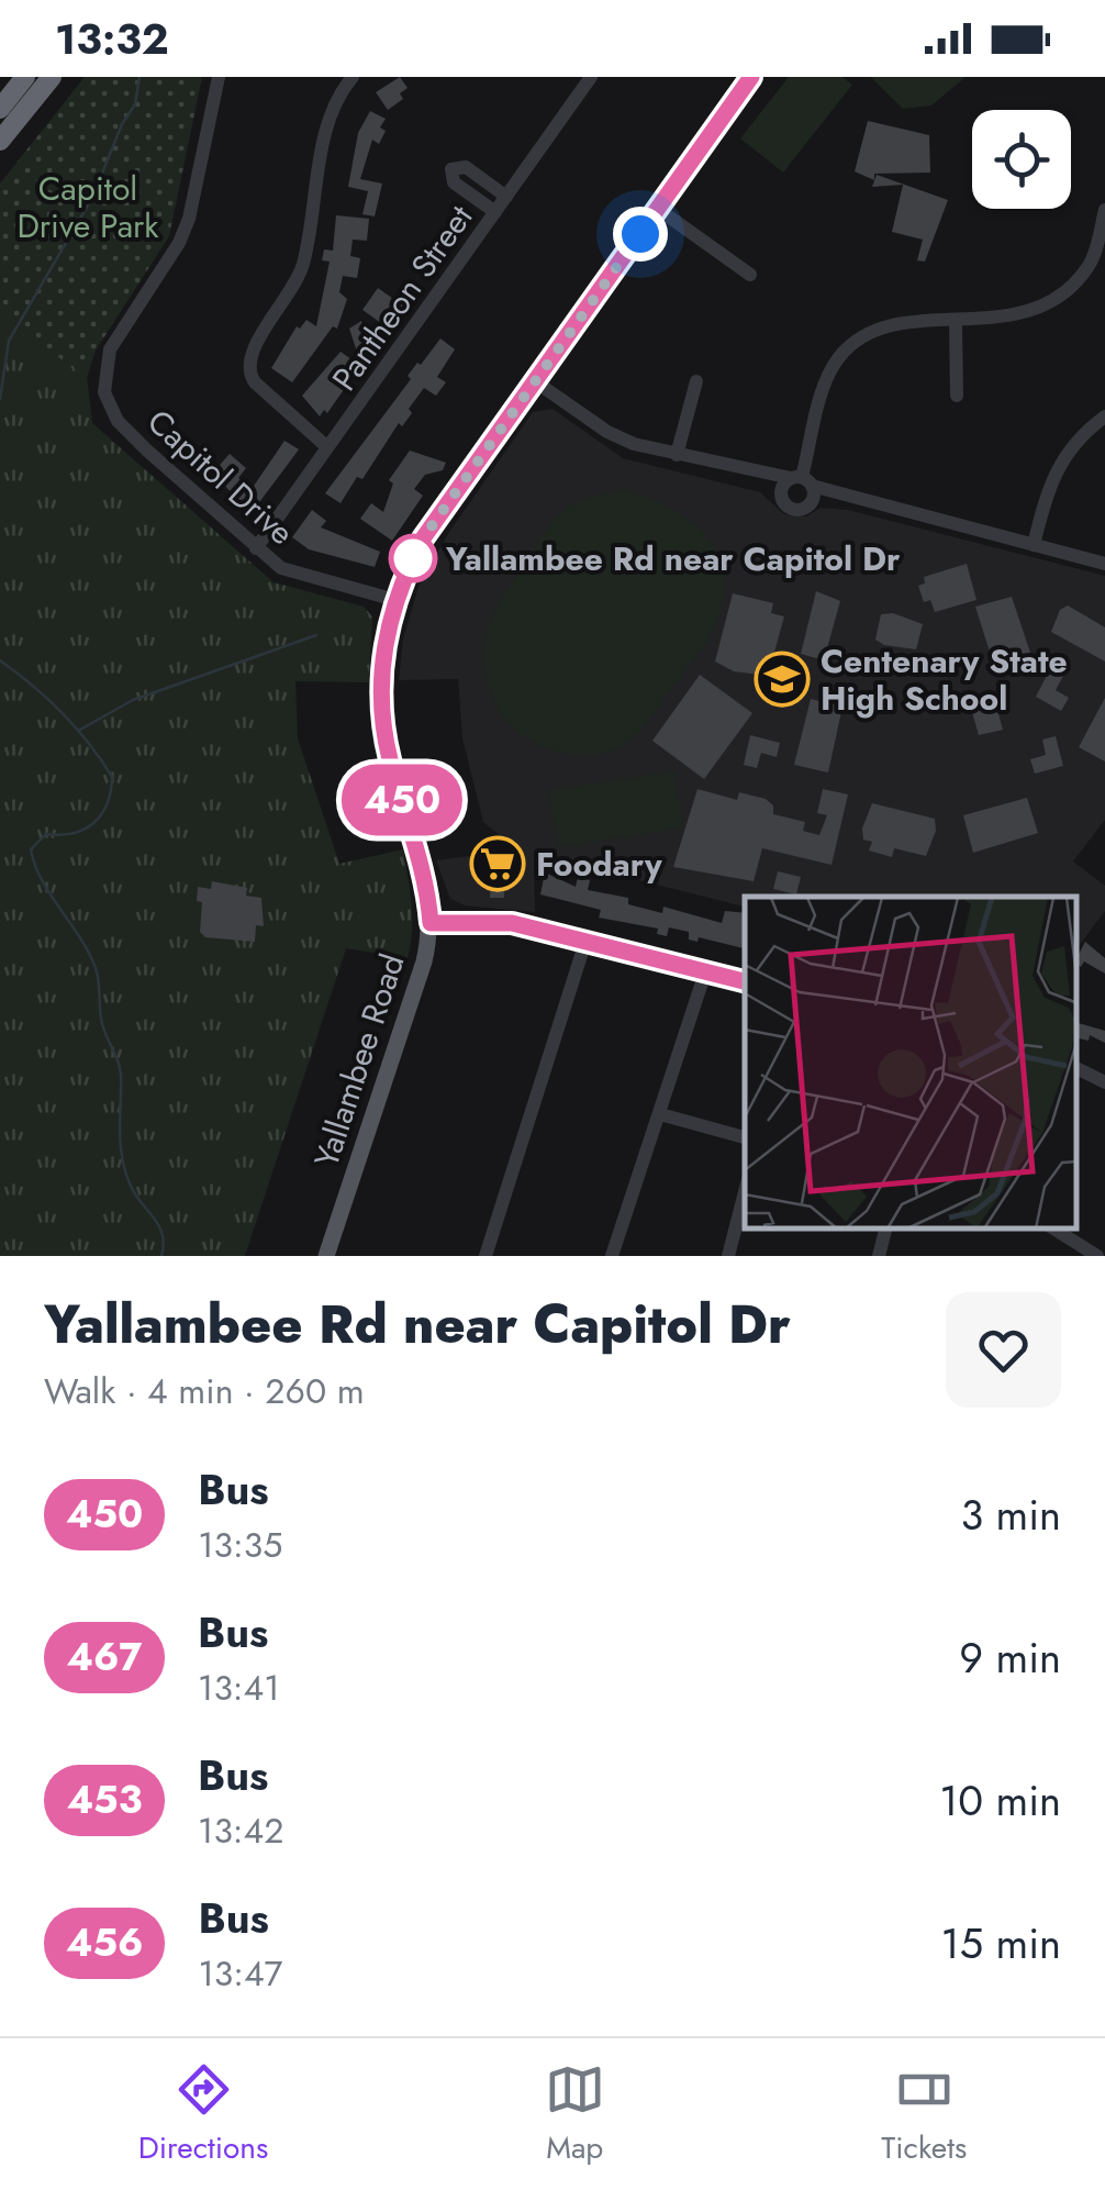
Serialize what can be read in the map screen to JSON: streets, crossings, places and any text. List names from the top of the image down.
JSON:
{
  "streets": {
    "main road": ["Yallambee Road"],
    "street": ["Pantheon Street", "Capitol Drive"]
  },
  "crossings": [
    ["Pantheon Street", "Capitol Drive"],
    ["Capitol Drive", "Yallambee Road"]
  ],
  "parks": ["Capitol Drive Park"],
  "places": {
    "other": ["Yallambee Rd near Capitol Dr"],
    "school or university": ["Centenary State High School"],
    "supermarket": ["Foodary"]
  },
  "lines": ["bus line 450"],
  "page": {
    "status": "13:32",
    "on_map": "450",
    "heading": ["Yallambee Rd near Capitol Dr", "Walk · 4 min · 260 m"],
    "list": [
      {
        "mark": "450",
        "name": "Bus",
        "note": "13:35",
        "value": "3 min"
      },
      {
        "mark": "467",
        "name": "Bus",
        "note": "13:41",
        "value": "9 min"
      },
      {
        "mark": "453",
        "name": "Bus",
        "note": "13:42",
        "value": "10 min"
      },
      {
        "mark": "456",
        "name": "Bus",
        "note": "13:47",
        "value": "15 min"
      }
    ],
    "tabs": ["Directions", "Map", "Tickets"]
  }
}
